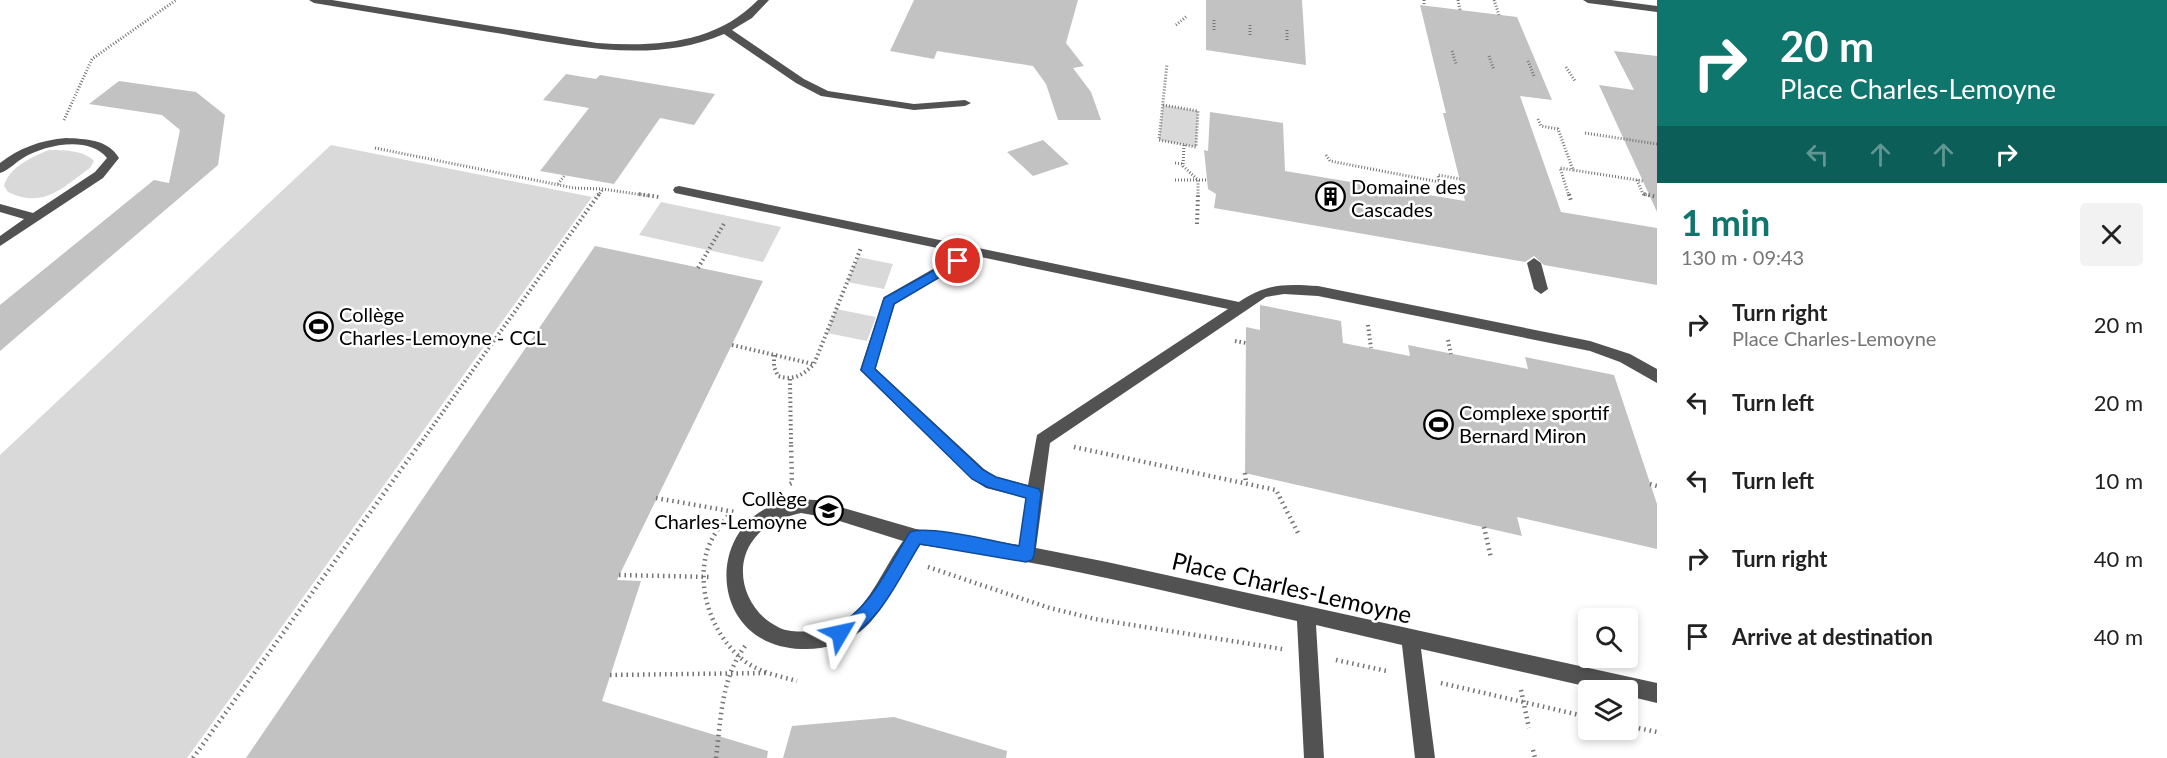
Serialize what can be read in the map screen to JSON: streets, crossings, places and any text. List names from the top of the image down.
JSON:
{
  "streets": {
    "street": ["Place Charles-Lemoyne"]
  },
  "places": {
    "building": ["Domaine des Cascades"],
    "sports": ["Collège Charles-Lemoyne - CCL", "Complexe sportif Bernard Miron"],
    "school or university": ["Collège Charles-Lemoyne"]
  },
  "page": {
    "turn": ["20 m", "Place Charles-Lemoyne"],
    "heading": ["1 min", "130 m · 09:43"],
    "list": [
      {
        "name": "Turn right",
        "note": "Place Charles-Lemoyne",
        "value": "20 m"
      },
      {
        "name": "Turn left",
        "value": "20 m"
      },
      {
        "name": "Turn left",
        "value": "10 m"
      },
      {
        "name": "Turn right",
        "value": "40 m"
      },
      {
        "name": "Arrive at destination",
        "value": "40 m"
      }
    ]
  }
}
